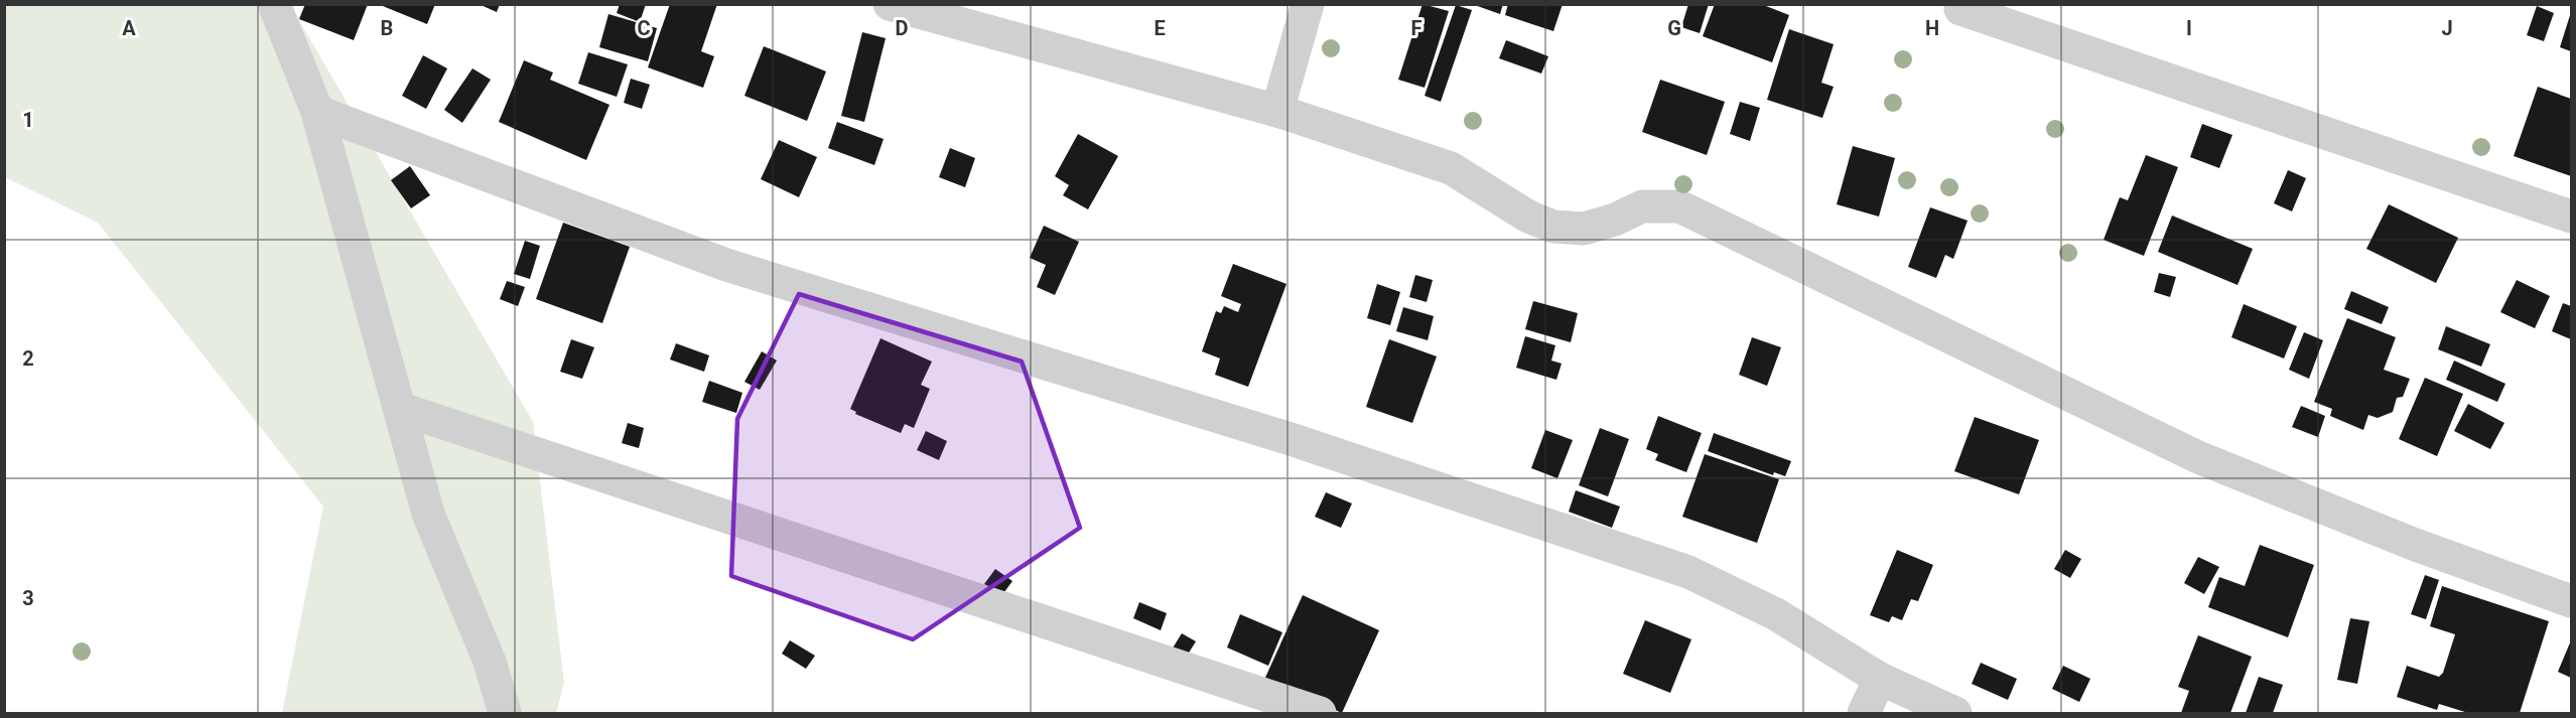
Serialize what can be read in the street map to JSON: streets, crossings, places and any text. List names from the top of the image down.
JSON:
{
  "grid": {
    "columns": [
      "A",
      "B",
      "C",
      "D",
      "E",
      "F",
      "G",
      "H",
      "I",
      "J"
    ],
    "rows": ["1", "2", "3"]
  }
}
